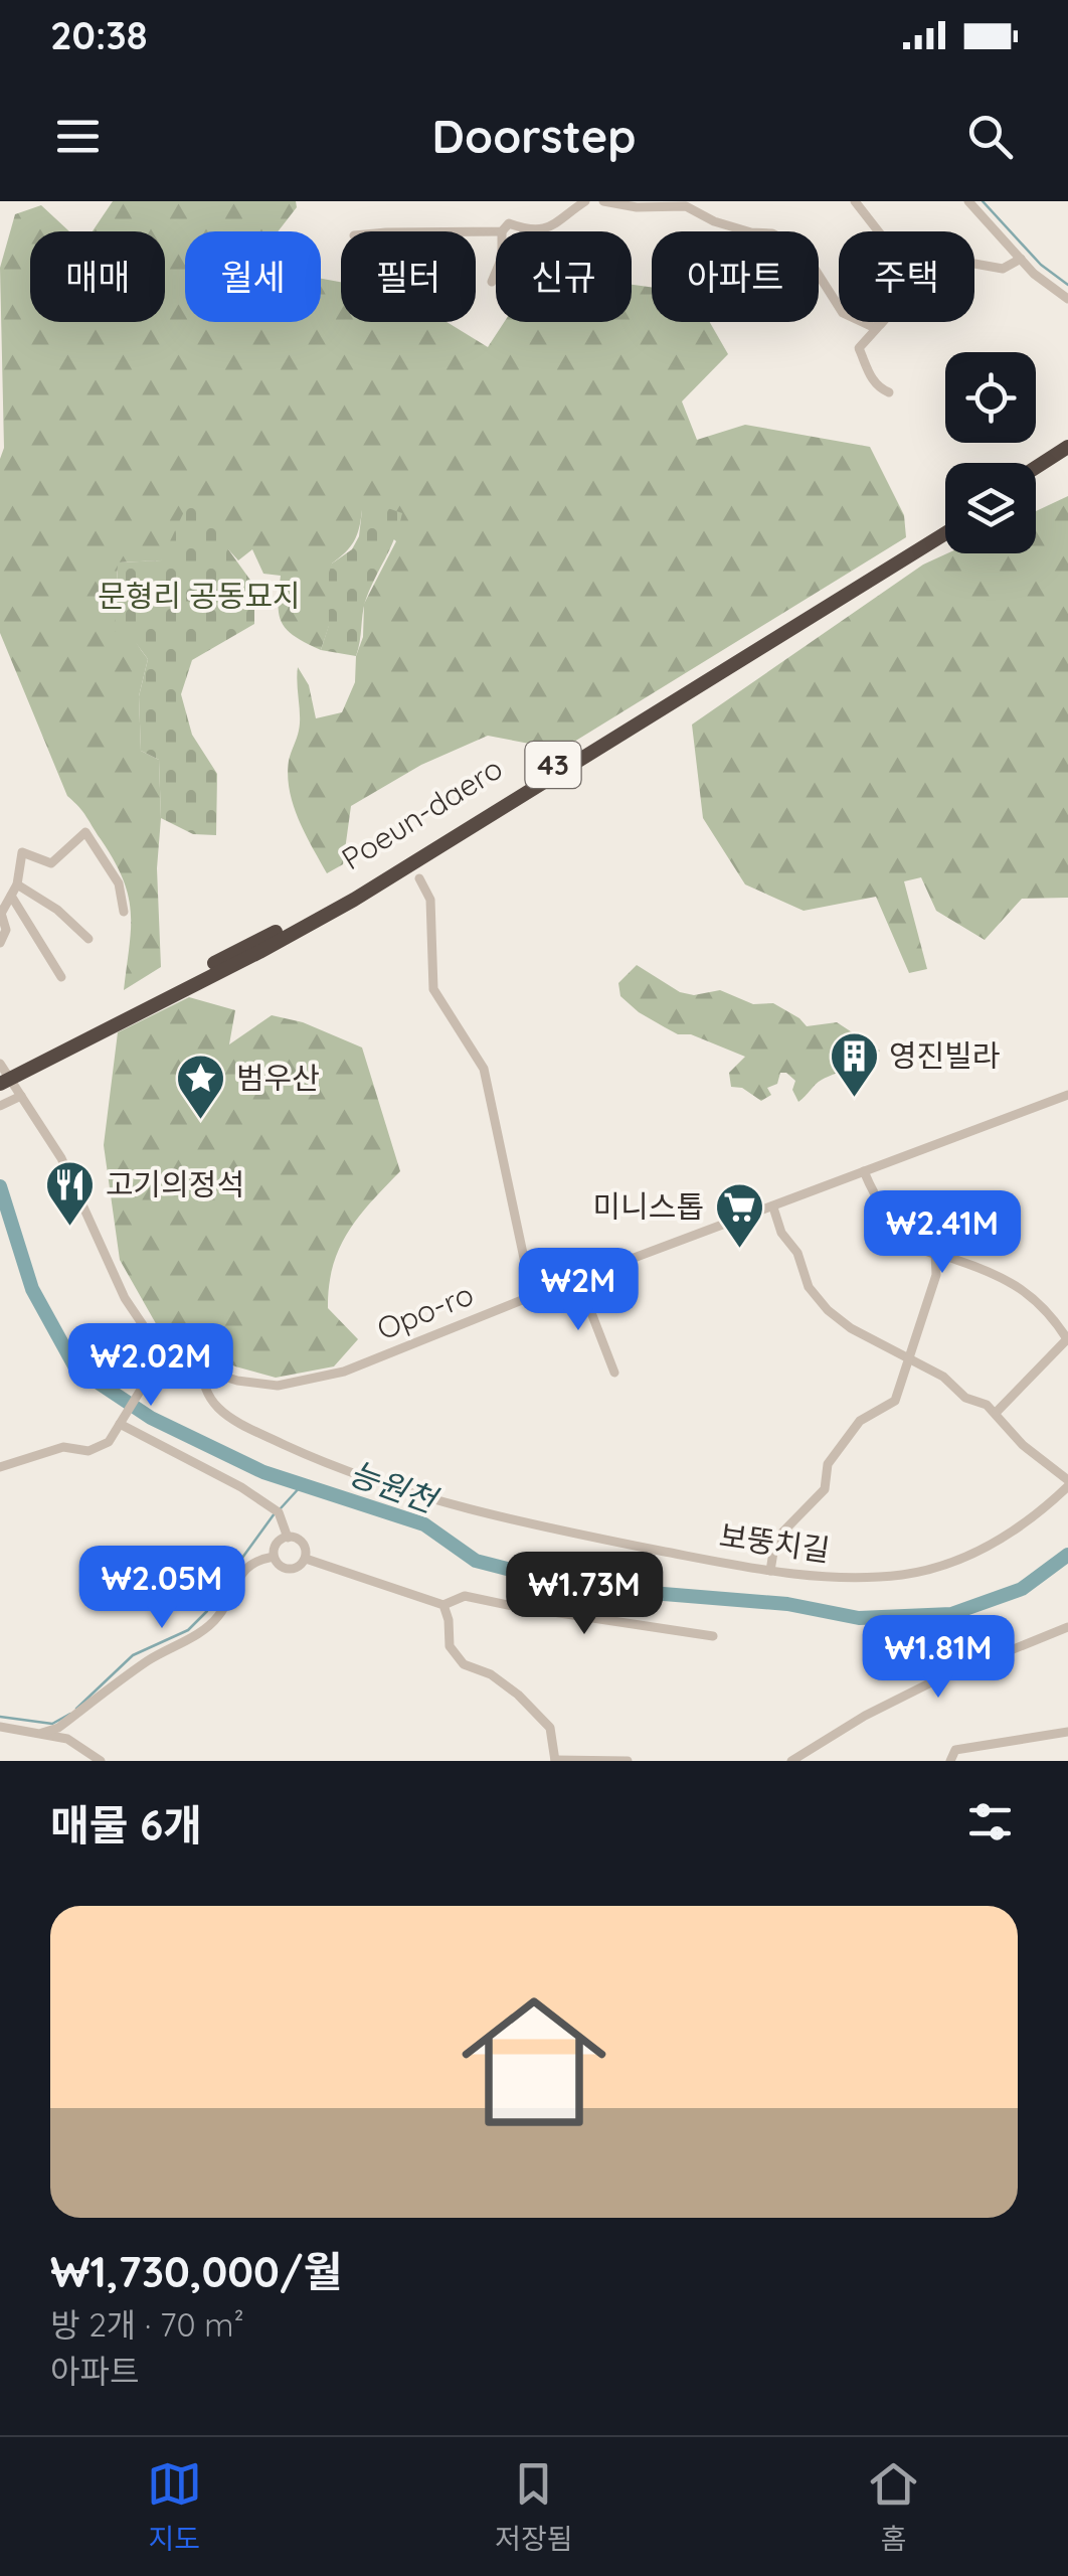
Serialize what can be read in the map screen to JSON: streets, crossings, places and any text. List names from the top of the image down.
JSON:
{
  "streets": {
    "highway": ["43", "Poeun-daero"],
    "street": ["Opo-ro", "보뚱치길"]
  },
  "crossings": [
    ["43", "Poeun-daero"],
    ["Opo-ro", "보뚱치길"]
  ],
  "water": ["능원천"],
  "parks": ["문형리 공동묘지"],
  "places": {
    "building": ["영진빌라"],
    "place": ["범우산"],
    "restaurant": ["고기의정석"],
    "supermarket": ["미니스톱"]
  },
  "page": {
    "status": "20:38",
    "header": "Doorstep",
    "chip": [
      "매매",
      "월세",
      "필터",
      "신규",
      "아파트",
      "주택"
    ],
    "price": [
      "₩2.41M",
      "₩2M",
      "₩2.02M",
      "₩2.05M",
      "₩1.73M",
      "₩1.81M"
    ],
    "heading": "매물 6개",
    "list": [
      {
        "name": "₩1,730,000/월",
        "note": "방 2개 · 70 m² · 아파트"
      }
    ],
    "tabs": ["지도", "저장됨", "홈"]
  }
}
